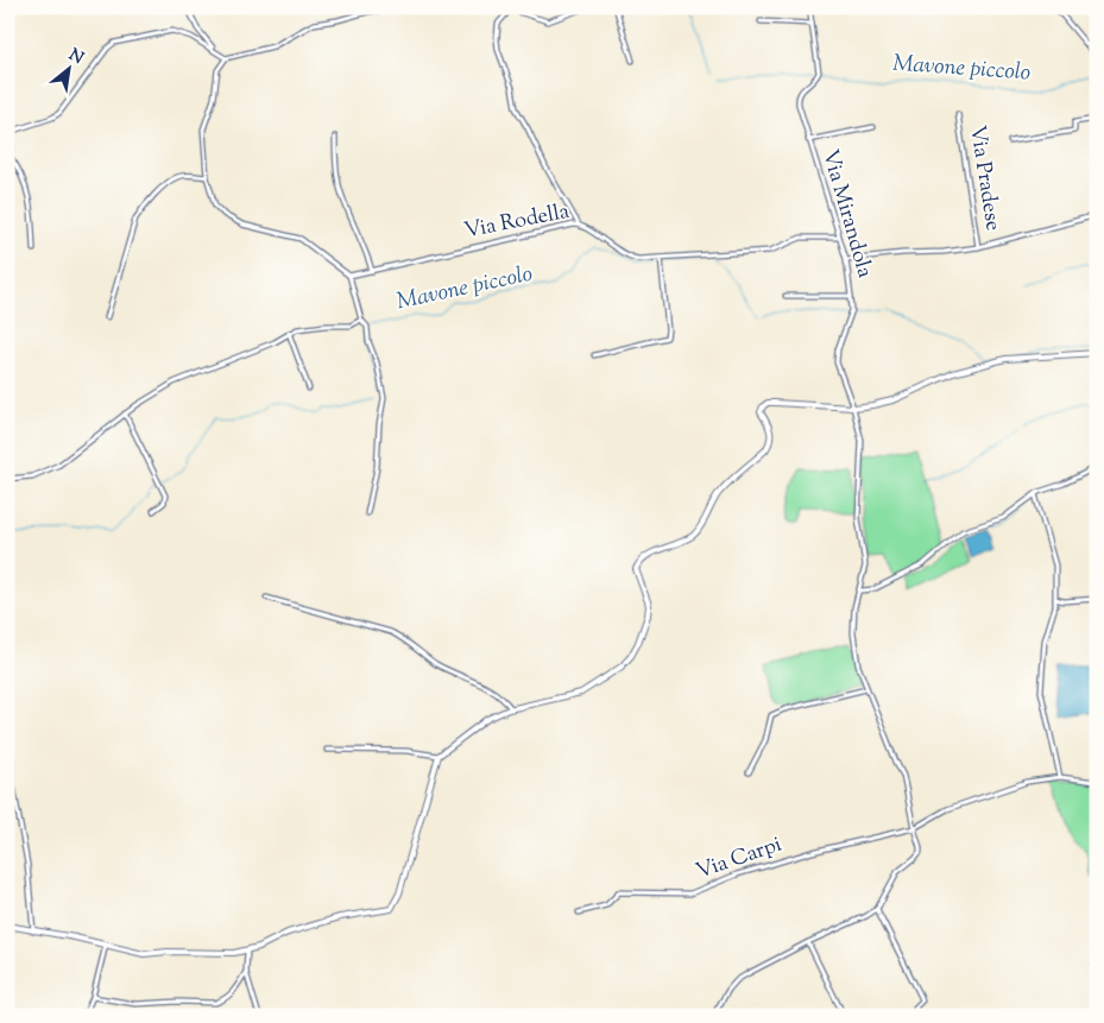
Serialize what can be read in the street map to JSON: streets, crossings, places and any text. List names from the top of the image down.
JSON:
{
  "streets": {
    "street": [
      "Via Pradese",
      "Via Mirandola",
      "Via Rodella",
      "Via Carpi"
    ]
  },
  "crossings": [
    ["Via Pradese", "Via Mirandola"],
    ["Via Mirandola", "Via Rodella"]
  ],
  "water": ["Mavone piccolo"],
  "north": "top right"
}
